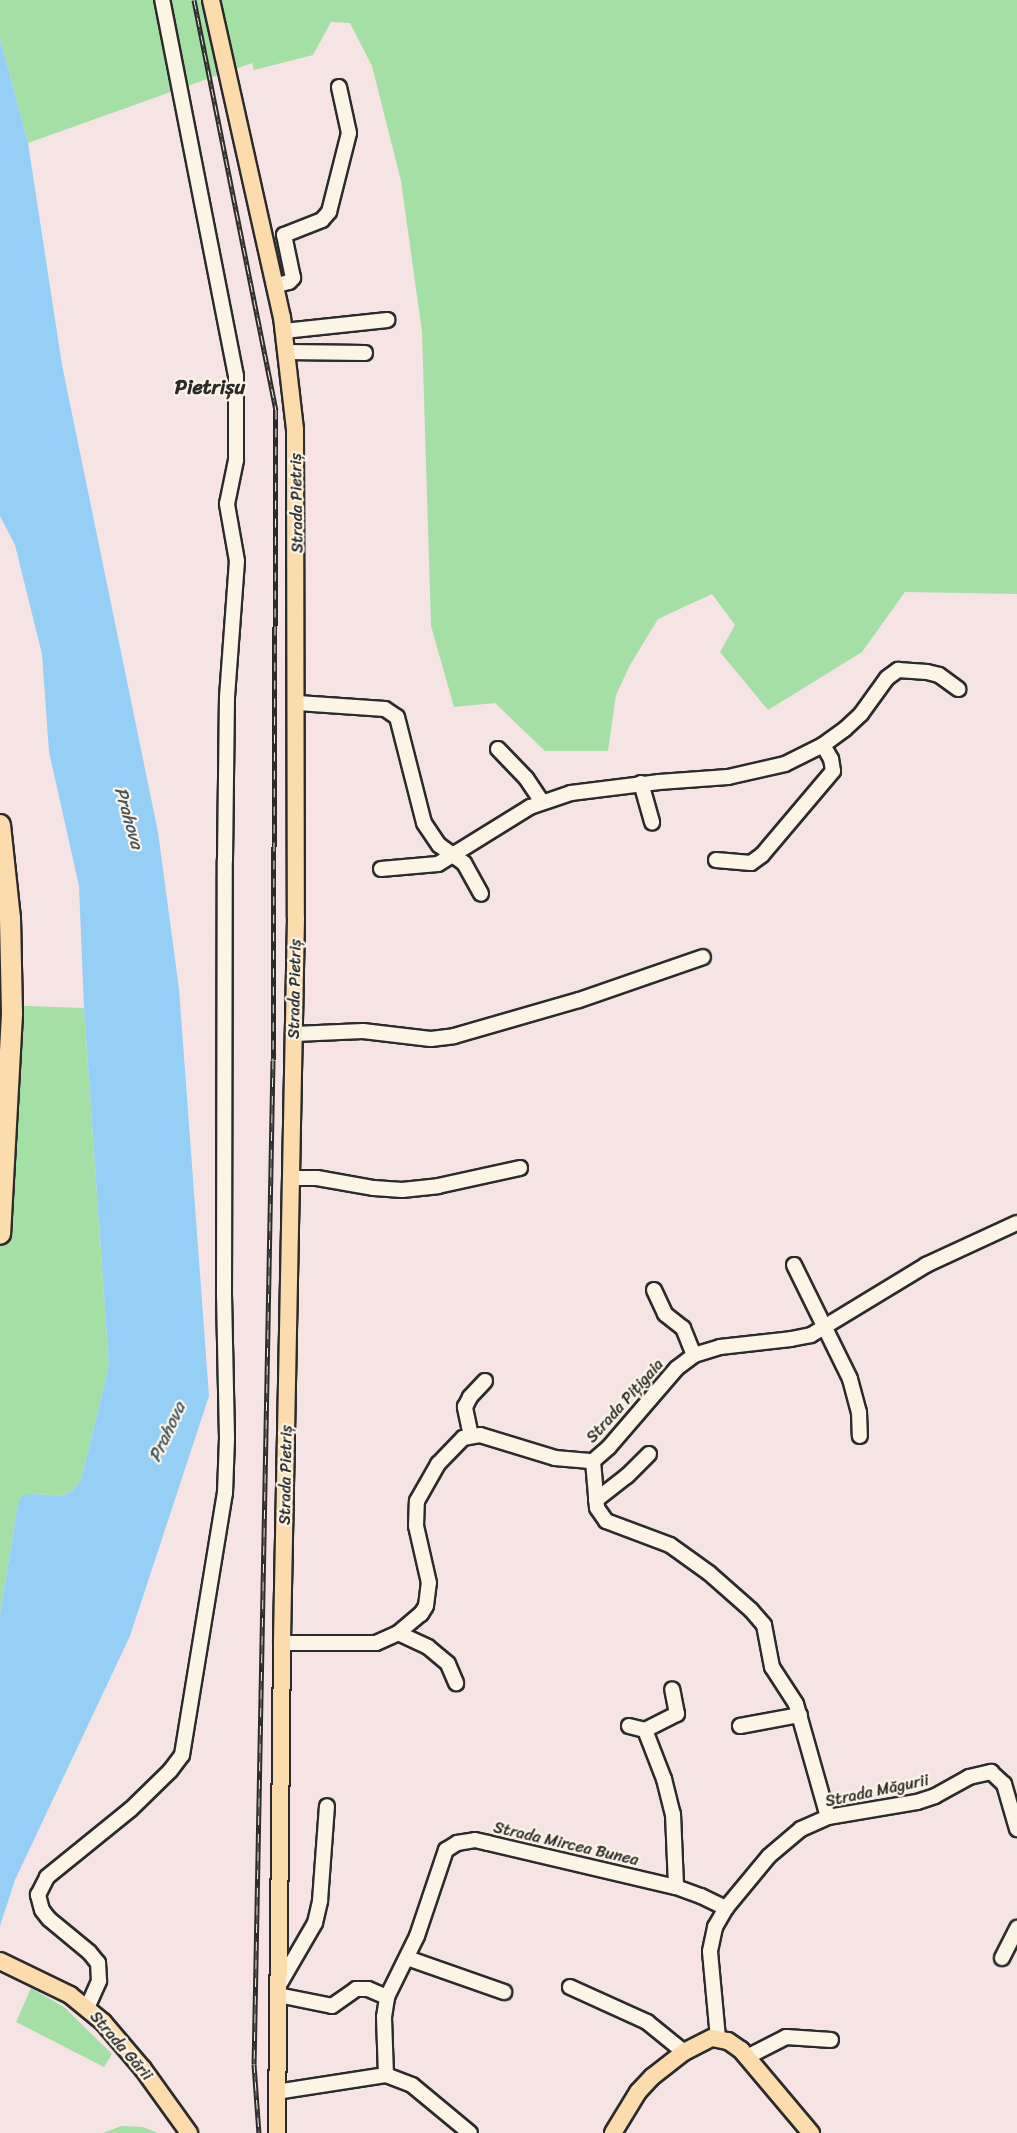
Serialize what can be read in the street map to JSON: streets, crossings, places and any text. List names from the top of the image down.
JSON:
{
  "streets": {
    "main road": ["Strada Pietriș", "Strada Gării"],
    "street": ["Strada Pițigaia", "Strada Măgurii", "Strada Mircea Bunea"]
  },
  "crossings": [
    ["Strada Măgurii", "Strada Mircea Bunea"]
  ],
  "districts": ["Pietrișu"],
  "water": ["Prahova"]
}
